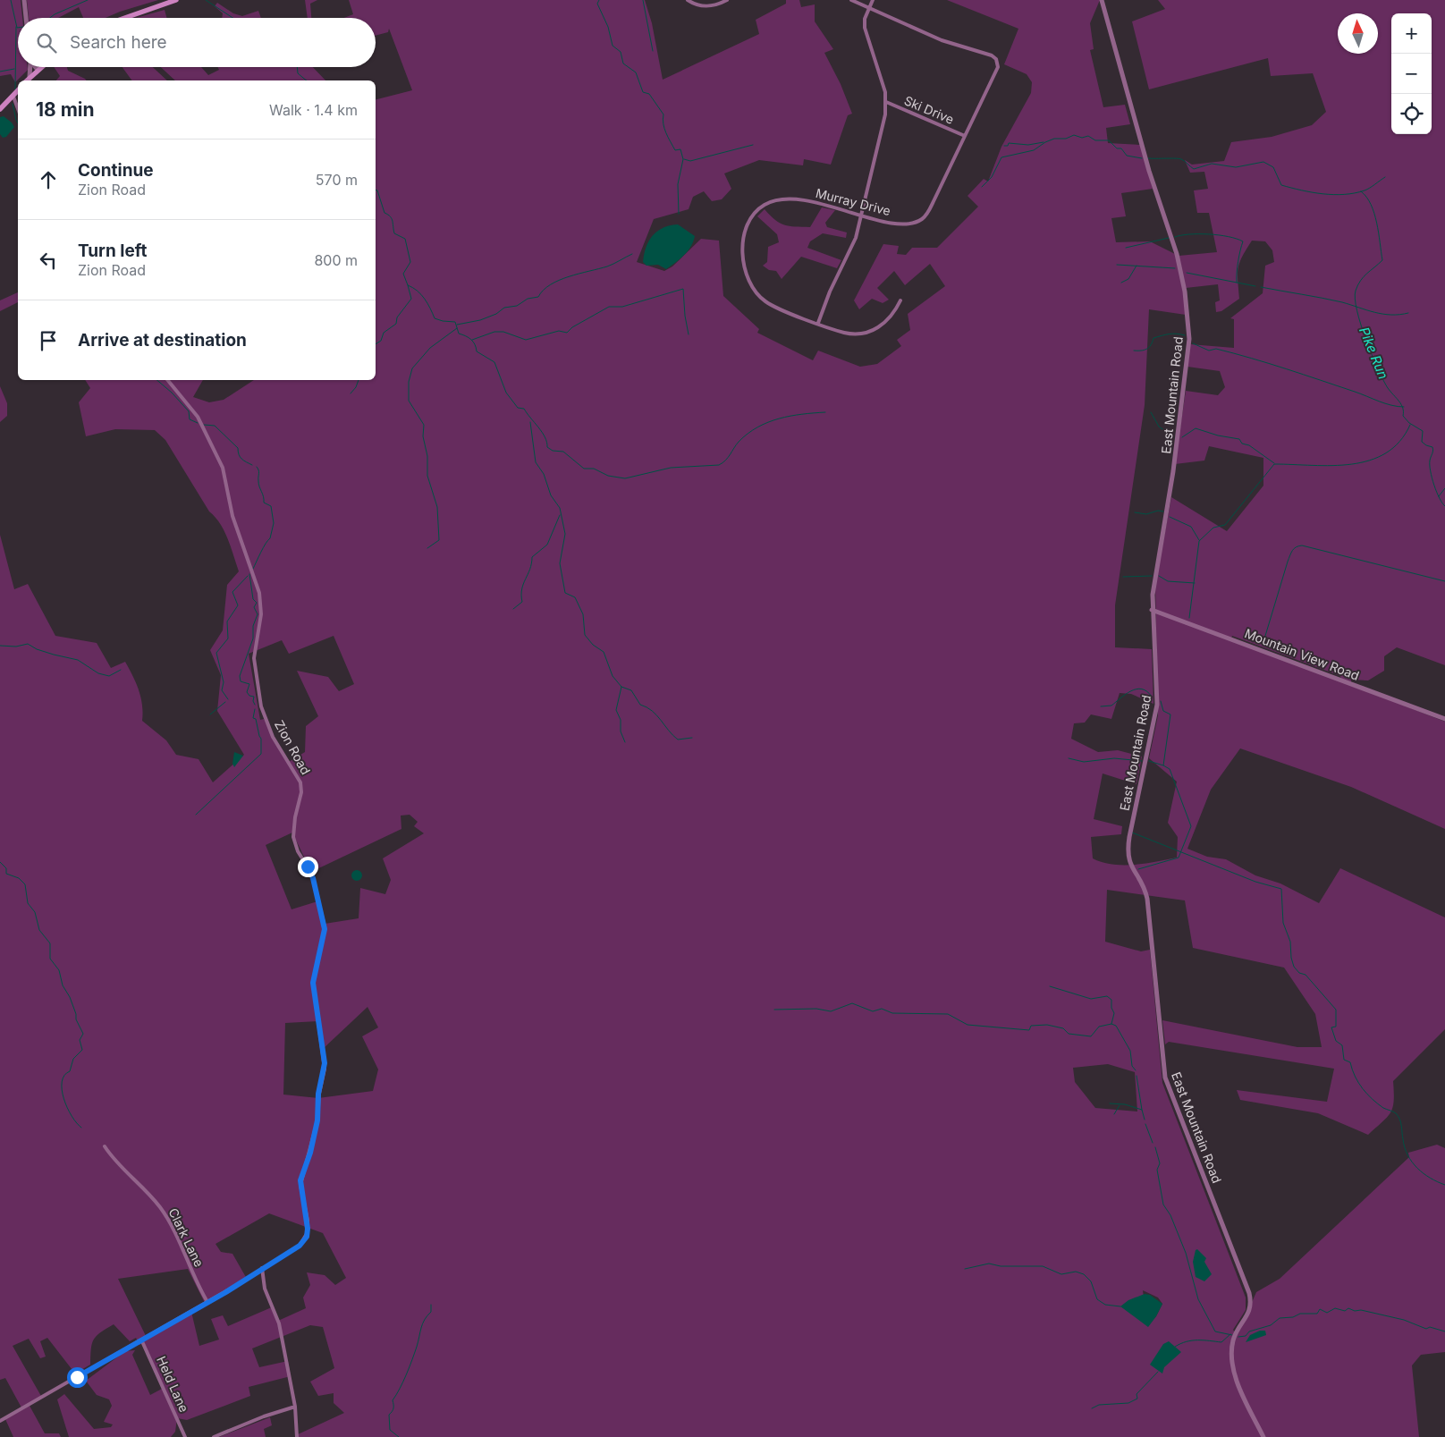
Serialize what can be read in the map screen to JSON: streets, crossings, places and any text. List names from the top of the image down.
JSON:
{
  "streets": {
    "street": [
      "Ski Drive",
      "Murray Drive",
      "East Mountain Road",
      "Mountain View Road",
      "Zion Road",
      "Clark Lane",
      "Held Lane"
    ]
  },
  "crossings": [
    ["Ski Drive", "Murray Drive"],
    ["East Mountain Road", "Mountain View Road"],
    ["Zion Road", "Clark Lane"],
    ["Zion Road", "Held Lane"]
  ],
  "water": ["Pike Run"],
  "north": "top",
  "page": {
    "map_buttons": ["+", "−"],
    "search": "Search here",
    "heading": ["18 min", "Walk · 1.4 km"],
    "list": [
      ["Continue", "Zion Road", "570 m"],
      ["Turn left", "Zion Road", "800 m"],
      "Arrive at destination"
    ]
  }
}
